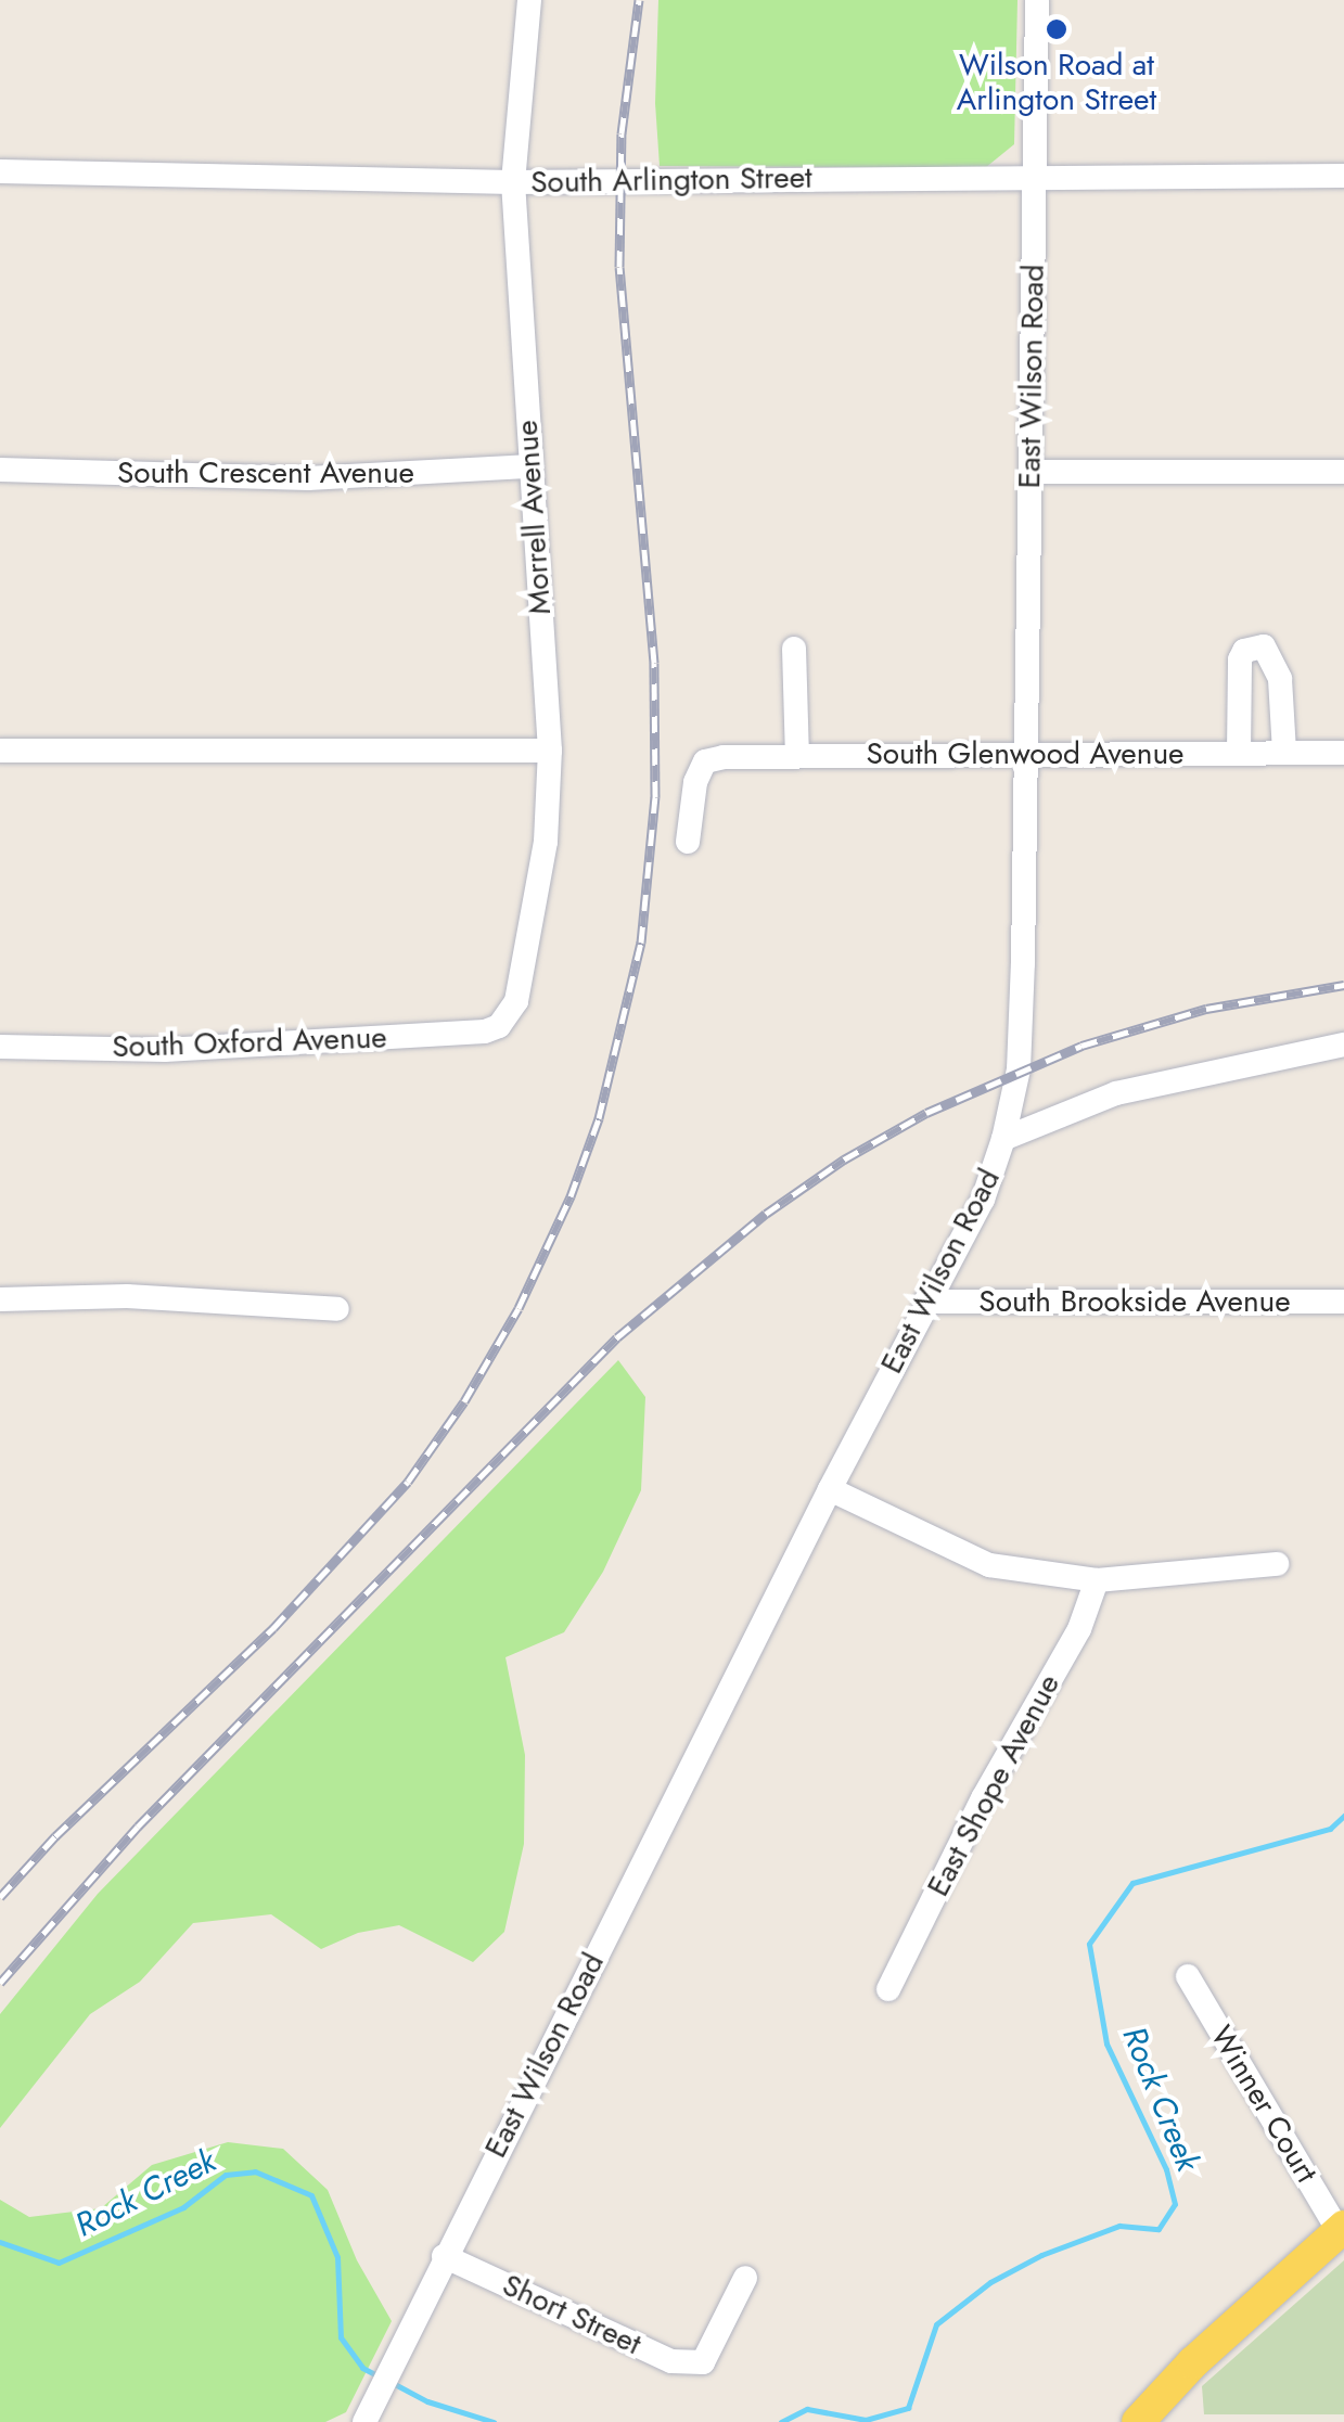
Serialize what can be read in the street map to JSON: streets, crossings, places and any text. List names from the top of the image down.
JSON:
{
  "streets": {
    "street": [
      "South Arlington Street",
      "East Wilson Road",
      "South Crescent Avenue",
      "Morrell Avenue",
      "South Glenwood Avenue",
      "South Oxford Avenue",
      "South Brookside Avenue",
      "East Shope Avenue",
      "Winner Court",
      "Short Street"
    ]
  },
  "crossings": [
    ["South Arlington Street", "East Wilson Road"],
    ["South Arlington Street", "Morrell Avenue"],
    ["East Wilson Road", "South Glenwood Avenue"],
    ["East Wilson Road", "South Brookside Avenue"],
    ["East Wilson Road", "Short Street"],
    ["South Crescent Avenue", "Morrell Avenue"],
    ["Morrell Avenue", "South Oxford Avenue"]
  ],
  "water": ["Rock Creek"],
  "places": ["Wilson Road at Arlington Street"]
}
